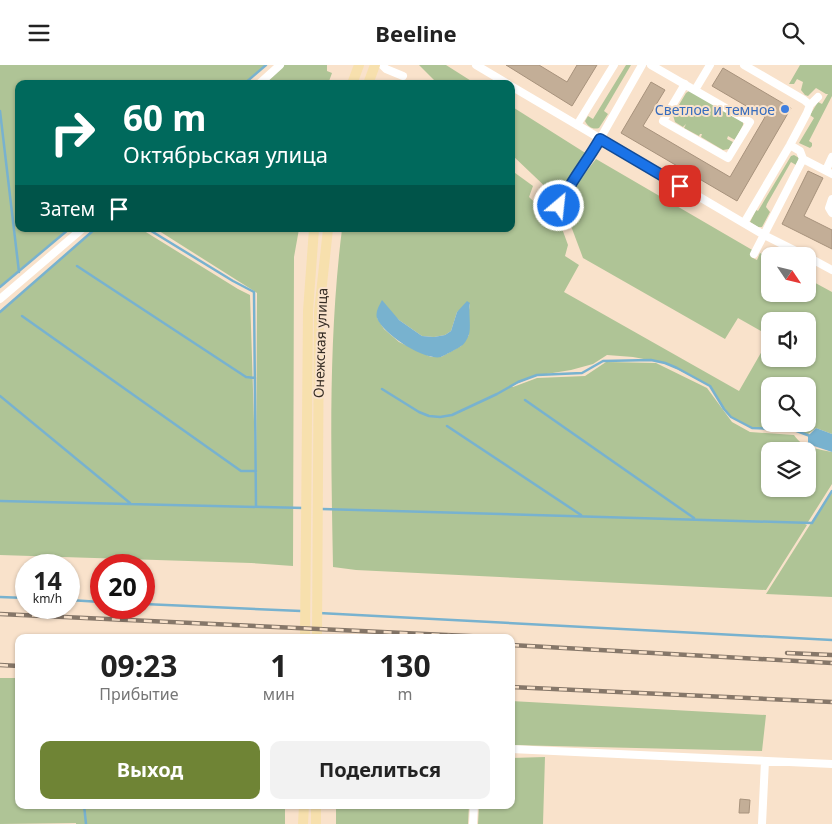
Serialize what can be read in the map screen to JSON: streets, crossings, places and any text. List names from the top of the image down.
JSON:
{
  "streets": {
    "main road": ["Онежская улица"]
  },
  "places": ["Светлое и темное"],
  "north": "bottom right",
  "page": {
    "header": "Beeline",
    "turn": ["60 m", "Октябрьская улица"],
    "then": "Затем",
    "speed": "14 km/h",
    "limit": "20",
    "eta": [
      "09:23",
      "Прибытие",
      "1",
      "мин",
      "130",
      "m"
    ],
    "buttons": ["Выход", "Поделиться"]
  }
}
